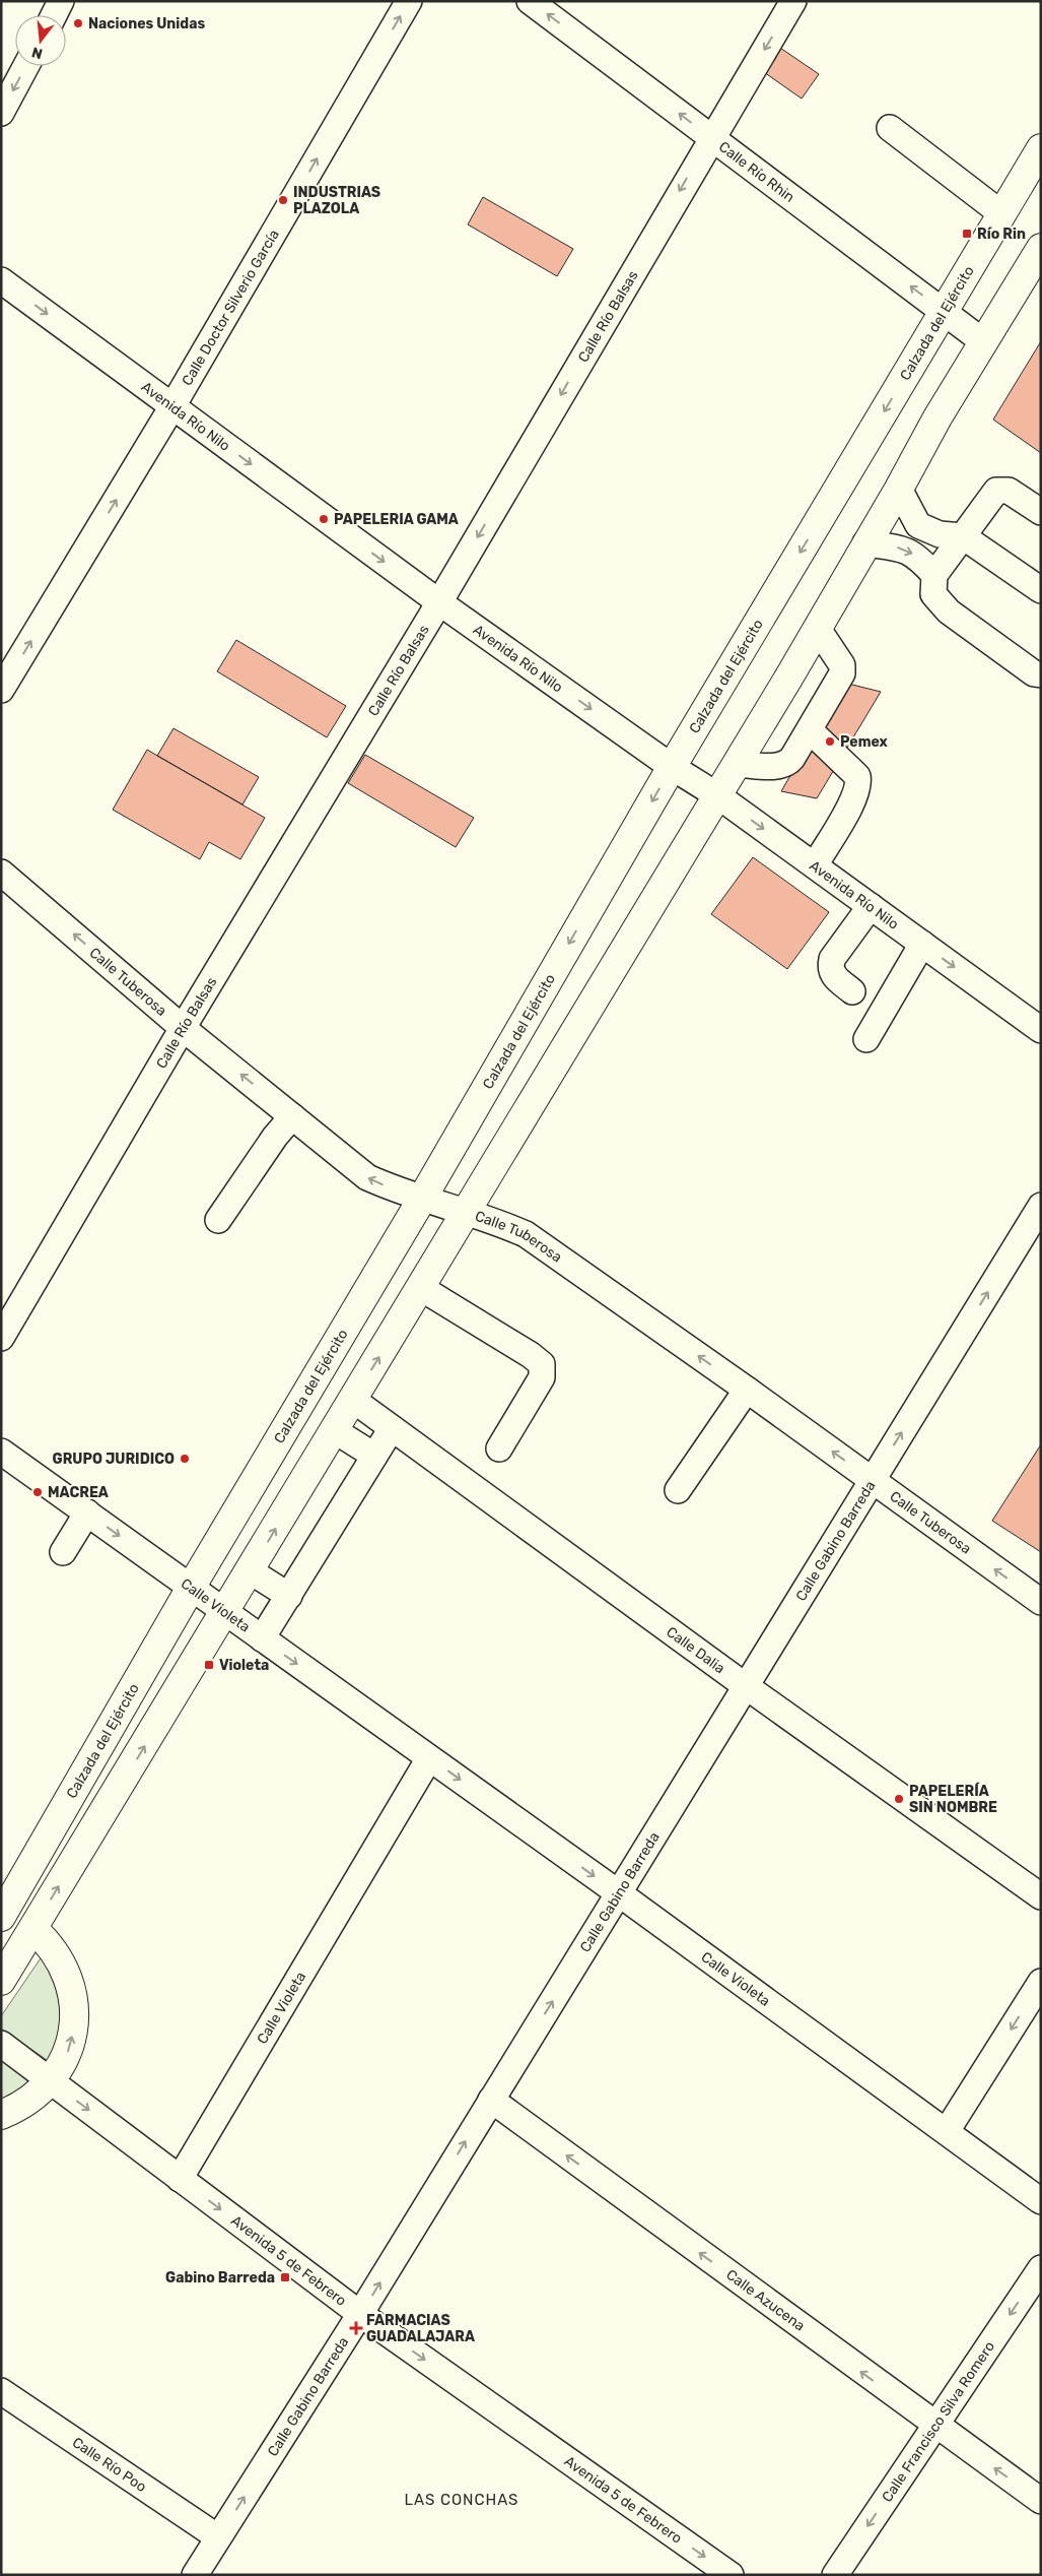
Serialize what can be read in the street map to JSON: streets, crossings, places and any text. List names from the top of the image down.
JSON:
{
  "streets": {
    "main road": ["Calzada del Ejército"],
    "street": [
      "Calle Río Rhin",
      "Calle Doctor Silverio García",
      "Calle Río Balsas",
      "Avenida Río Nilo",
      "Calle Tuberosa",
      "Calle Gabino Barreda",
      "Calle Violeta",
      "Calle Dalia",
      "Avenida 5 de Febrero",
      "Calle Azucena",
      "Calle Francisco Silva Romero",
      "Calle Río Poo"
    ]
  },
  "crossings": [
    ["Calle Río Rhin", "Calle Río Balsas"],
    ["Calle Río Rhin", "Calzada del Ejército"],
    ["Calle Doctor Silverio García", "Avenida Río Nilo"],
    ["Calle Río Balsas", "Avenida Río Nilo"],
    ["Calle Río Balsas", "Calle Tuberosa"],
    ["Calzada del Ejército", "Avenida Río Nilo"],
    ["Calzada del Ejército", "Calle Tuberosa"],
    ["Calzada del Ejército", "Calle Violeta"],
    ["Calle Tuberosa", "Calle Gabino Barreda"],
    ["Calle Gabino Barreda", "Calle Violeta"],
    ["Calle Gabino Barreda", "Calle Dalia"],
    ["Calle Gabino Barreda", "Avenida 5 de Febrero"],
    ["Calle Gabino Barreda", "Calle Azucena"],
    ["Calle Gabino Barreda", "Calle Río Poo"],
    ["Calle Violeta", "Avenida 5 de Febrero"],
    ["Calle Azucena", "Calle Francisco Silva Romero"]
  ],
  "one_way": [
    "Calle Río Rhin",
    "Calle Doctor Silverio García",
    "Calle Río Balsas",
    "Avenida Río Nilo",
    "Calle Tuberosa",
    "Calle Gabino Barreda",
    "Avenida 5 de Febrero",
    "Calle Azucena",
    "Calle Francisco Silva Romero"
  ],
  "districts": ["LAS CONCHAS"],
  "places": {
    "other": [
      "Naciones Unidas",
      "INDUSTRIAS PLAZOLA",
      "PAPELERIA GAMA",
      "Pemex",
      "GRUPO JURIDICO",
      "MACREA",
      "PAPELERÍA SIN NOMBRE"
    ],
    "transit": ["Río Rin", "Violeta", "Gabino Barreda"],
    "health": ["FARMACIAS GUADALAJARA"]
  },
  "north": "bottom"
}
